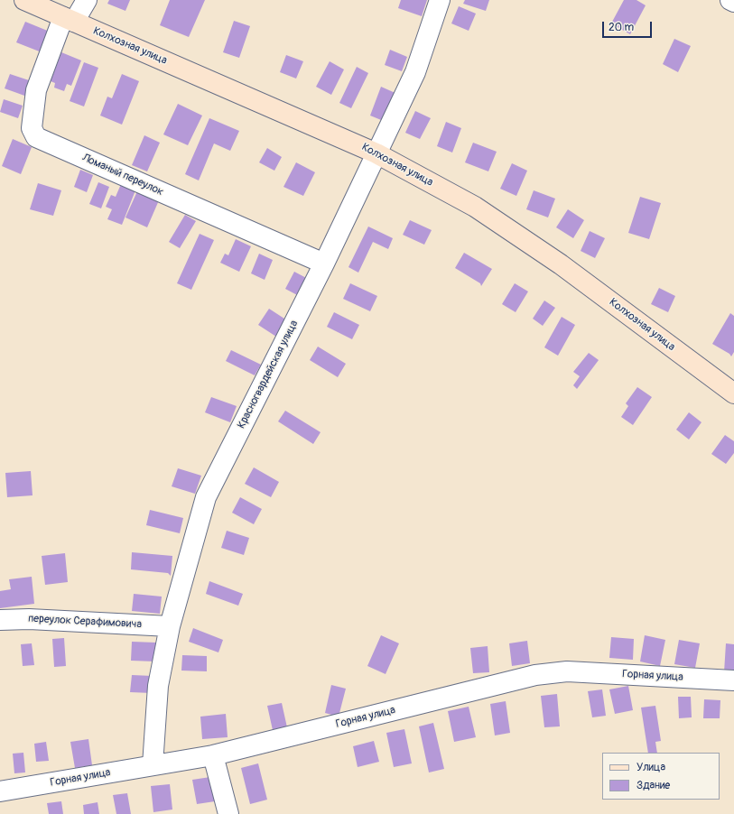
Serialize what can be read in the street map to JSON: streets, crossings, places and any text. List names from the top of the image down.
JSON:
{
  "streets": {
    "street": [
      "Колхозная улица",
      "Ломаный переулок",
      "Красногвардейская улица",
      "переулок Серафимовича",
      "Горная улица"
    ]
  },
  "crossings": [
    ["Колхозная улица", "Ломаный переулок"],
    ["Колхозная улица", "Красногвардейская улица"],
    ["Ломаный переулок", "Красногвардейская улица"],
    ["Красногвардейская улица", "переулок Серафимовича"],
    ["Красногвардейская улица", "Горная улица"]
  ],
  "legend": ["Улица", "Здание"],
  "scale_bar": "20 m"
}
